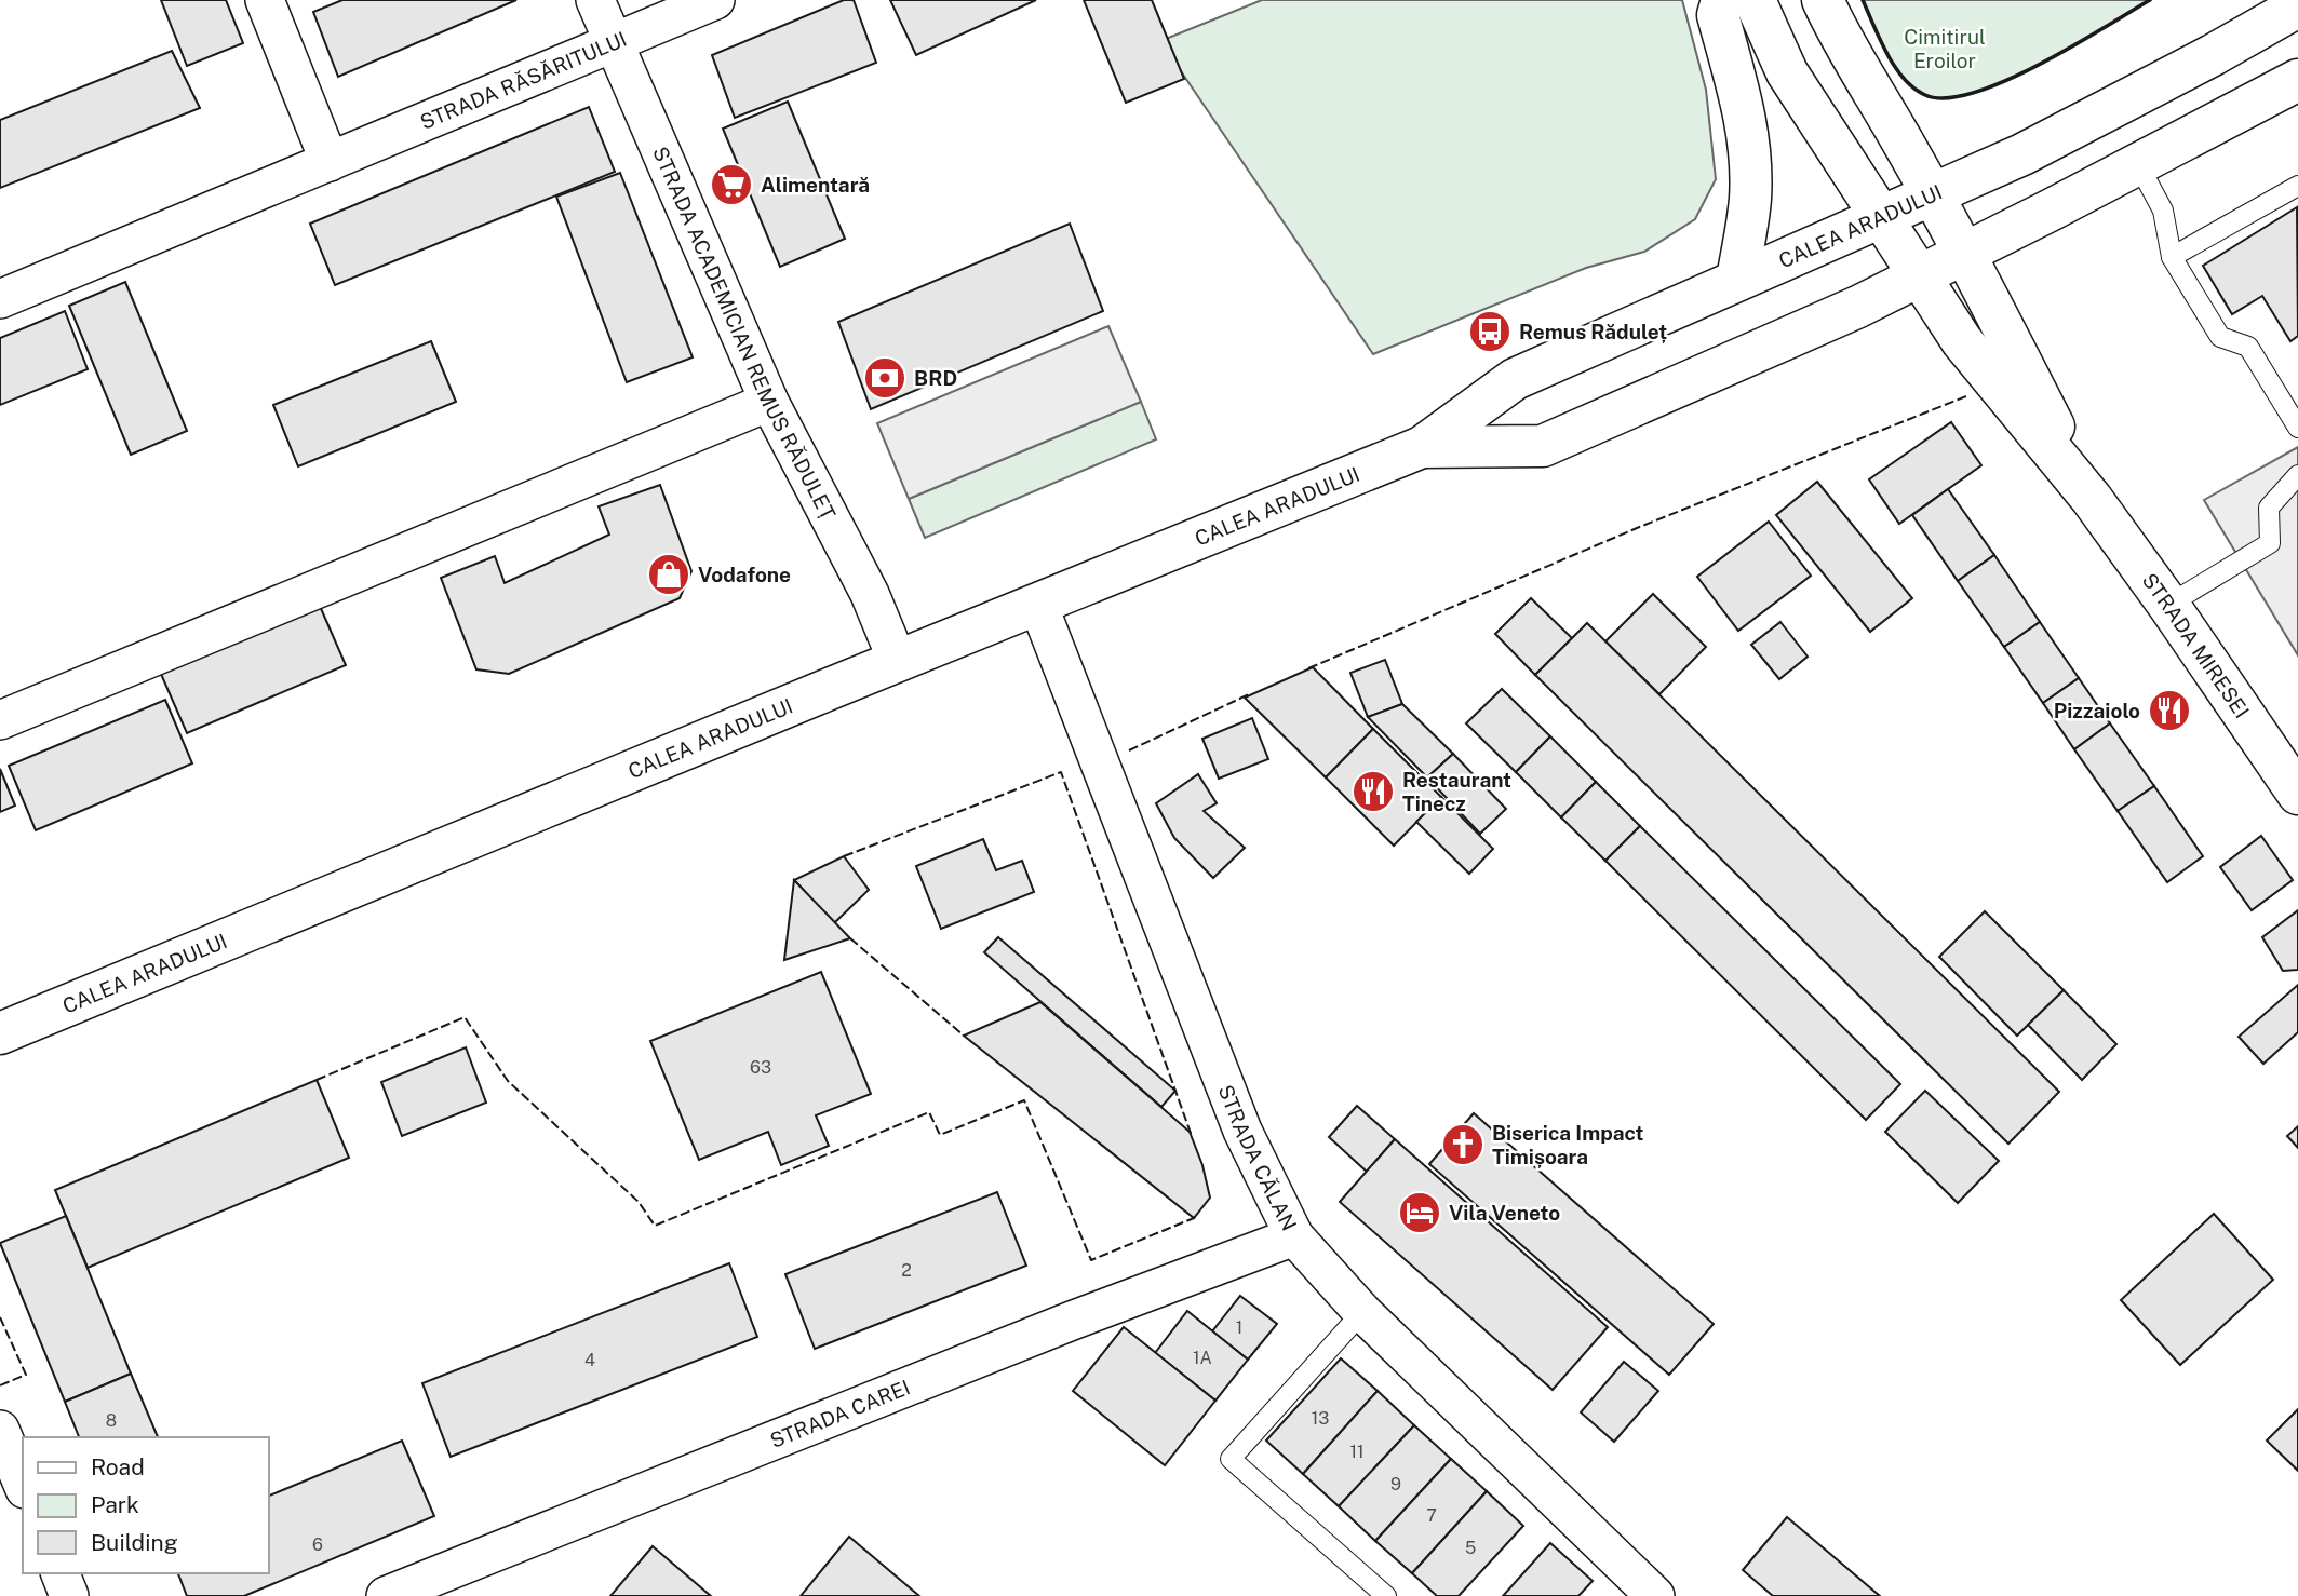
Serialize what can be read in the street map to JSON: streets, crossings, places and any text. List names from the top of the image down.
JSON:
{
  "streets": {
    "main road": ["CALEA ARADULUI", "STRADA MIRESEI"],
    "street": [
      "STRADA RĂSĂRITULUI",
      "STRADA ACADEMICIAN REMUS RĂDULEȚ",
      "STRADA CĂLAN",
      "STRADA CAREI"
    ]
  },
  "crossings": [
    ["STRADA RĂSĂRITULUI", "STRADA ACADEMICIAN REMUS RĂDULEȚ"],
    ["CALEA ARADULUI", "STRADA ACADEMICIAN REMUS RĂDULEȚ"],
    ["CALEA ARADULUI", "STRADA MIRESEI"],
    ["CALEA ARADULUI", "STRADA CĂLAN"],
    ["STRADA CĂLAN", "STRADA CAREI"]
  ],
  "parks": ["Cimitirul Eroilor"],
  "places": {
    "supermarket": ["Alimentară"],
    "bus stop": ["Remus Răduleț"],
    "bank": ["BRD"],
    "shop": ["Vodafone"],
    "restaurant": ["Pizzaiolo", "Restaurant Tinecz"],
    "church": ["Biserica Impact Timișoara"],
    "hotel": ["Vila Veneto"]
  },
  "house_numbers": [
    "63",
    "2",
    "1",
    "1A",
    "4",
    "13",
    "8",
    "11",
    "9",
    "7",
    "6",
    "5"
  ],
  "legend": ["Road", "Park", "Building"]
}
